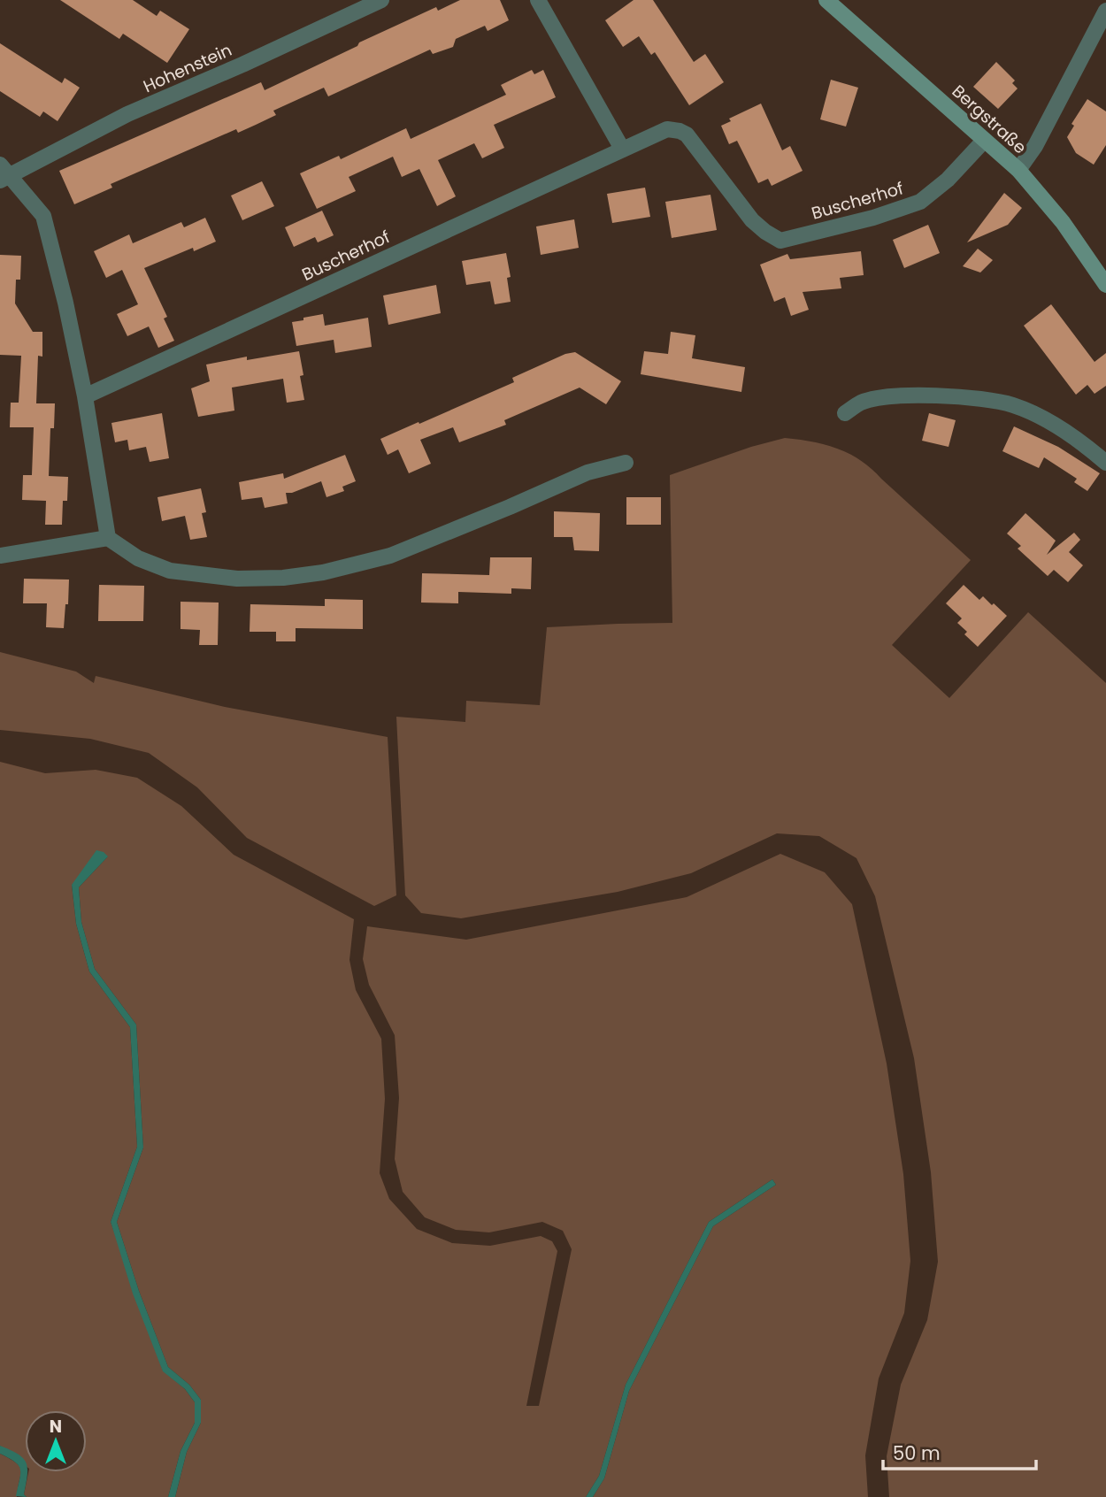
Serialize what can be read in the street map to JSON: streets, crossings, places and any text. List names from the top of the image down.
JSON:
{
  "streets": {
    "main road": ["Bergstraße"],
    "street": ["Hohenstein", "Buscherhof"]
  },
  "crossings": [
    ["Bergstraße", "Buscherhof"]
  ],
  "scale_bar": "50 m",
  "north": "top"
}
